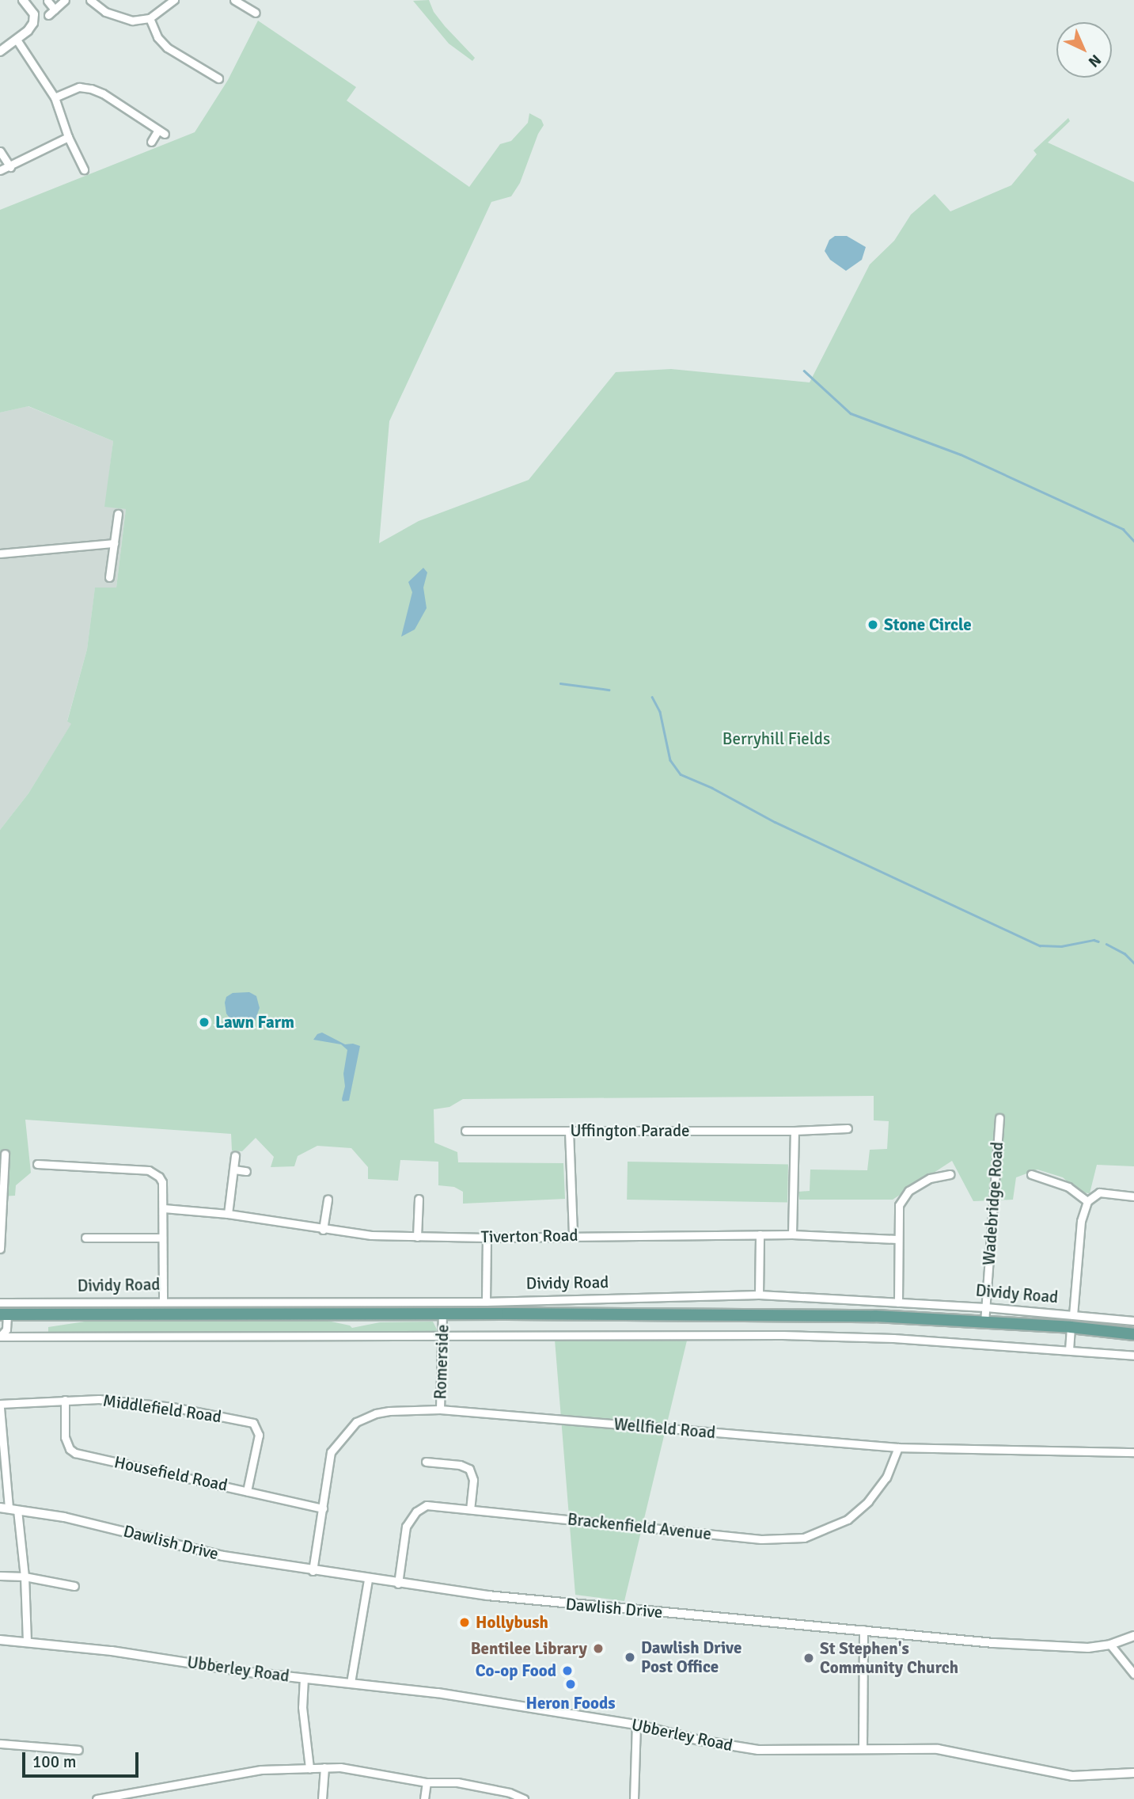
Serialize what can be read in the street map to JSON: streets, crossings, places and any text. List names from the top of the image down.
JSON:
{
  "streets": {
    "main road": ["Dividy Road"],
    "street": [
      "Uffington Parade",
      "Wadebridge Road",
      "Tiverton Road",
      "Romerside",
      "Middlefield Road",
      "Wellfield Road",
      "Housefield Road",
      "Brackenfield Avenue",
      "Dawlish Drive",
      "Ubberley Road"
    ]
  },
  "crossings": [
    ["Wadebridge Road", "Dividy Road"],
    ["Dividy Road", "Romerside"],
    ["Romerside", "Wellfield Road"],
    ["Middlefield Road", "Housefield Road"],
    ["Wellfield Road", "Housefield Road"],
    ["Wellfield Road", "Brackenfield Avenue"],
    ["Wellfield Road", "Dawlish Drive"],
    ["Brackenfield Avenue", "Dawlish Drive"]
  ],
  "parks": ["Berryhill Fields"],
  "places": [
    "Stone Circle",
    "Lawn Farm",
    "Hollybush",
    "Bentilee Library",
    "Dawlish Drive Post Office",
    "St Stephen's Community Church",
    "Co-op Food",
    "Heron Foods"
  ],
  "scale_bar": "100 m",
  "north": "bottom right"
}
